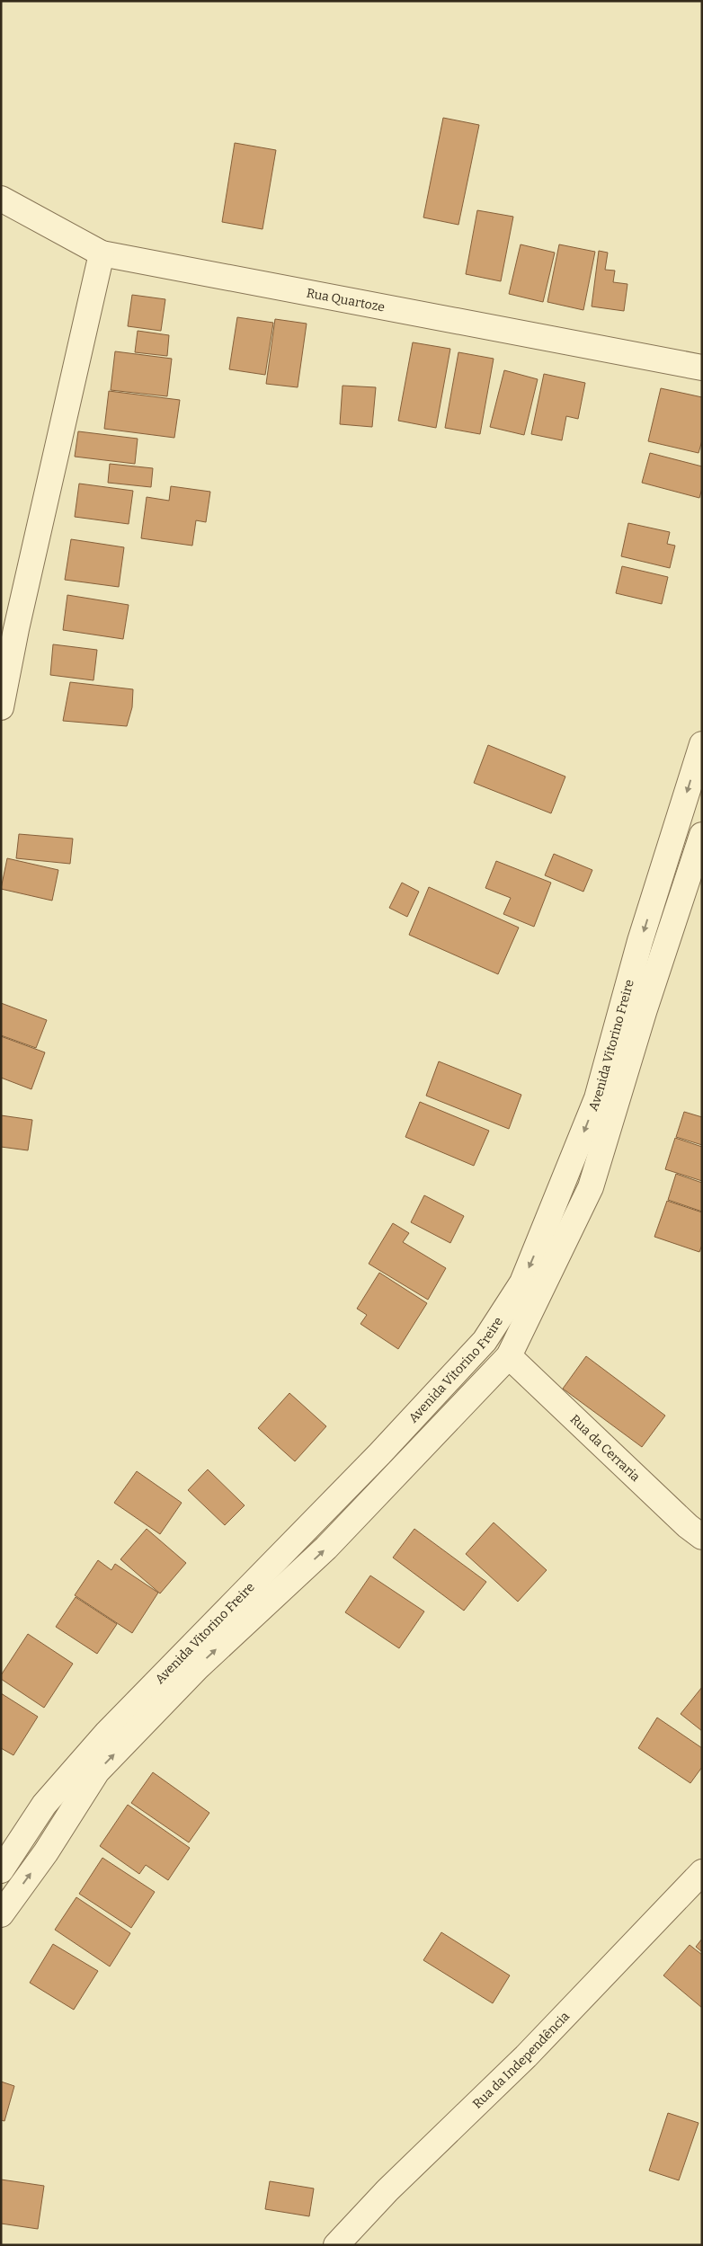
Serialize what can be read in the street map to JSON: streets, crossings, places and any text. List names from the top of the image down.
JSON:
{
  "streets": {
    "street": [
      "Rua Quartoze",
      "Avenida Vitorino Freire",
      "Rua da Cerraria",
      "Rua da Independência"
    ]
  },
  "crossings": [
    ["Avenida Vitorino Freire", "Rua da Cerraria"]
  ]
}
